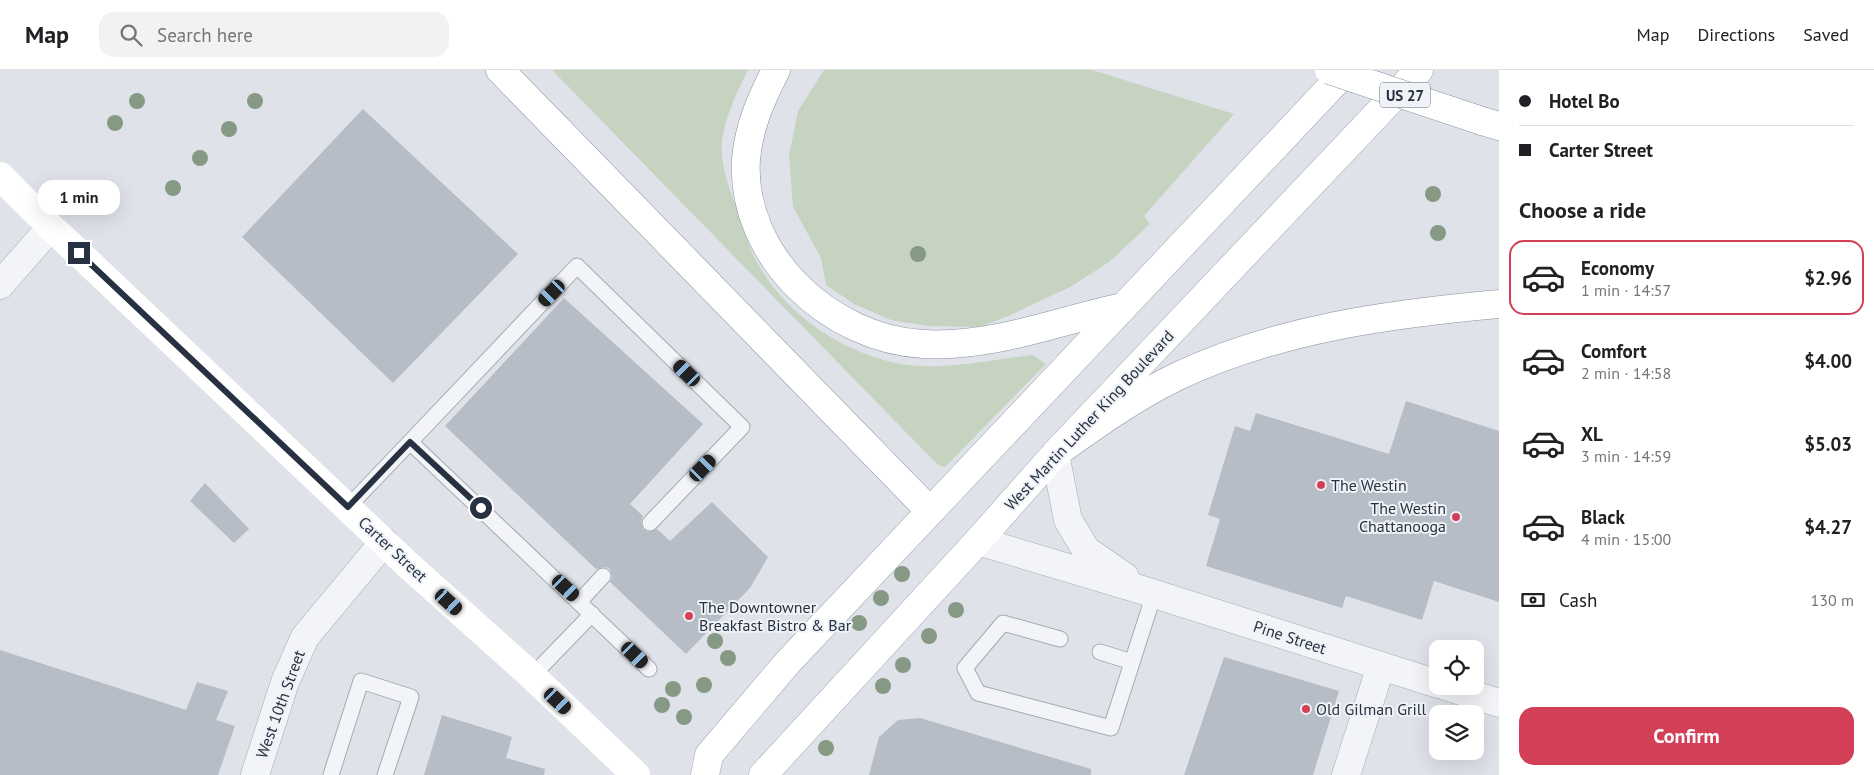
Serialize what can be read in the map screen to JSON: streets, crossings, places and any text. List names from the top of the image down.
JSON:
{
  "streets": {
    "main road": ["US 27", "West Martin Luther King Boulevard", "Carter Street"],
    "street": ["Pine Street", "West 10th Street"]
  },
  "crossings": [
    ["West Martin Luther King Boulevard", "Pine Street"],
    ["Carter Street", "West 10th Street"]
  ],
  "places": [
    "The Westin",
    "The Westin Chattanooga",
    "The Downtowner Breakfast Bistro & Bar",
    "Old Gilman Grill"
  ],
  "page": {
    "header": "Map",
    "search": "Search here",
    "nav": ["Map", "Directions", "Saved"],
    "banner": ["Hotel Bo", "Carter Street"],
    "bubble": "1 min",
    "heading": "Choose a ride",
    "list": [
      {
        "name": "Economy",
        "note": "1 min · 14:57",
        "value": "$2.96"
      },
      {
        "name": "Comfort",
        "note": "2 min · 14:58",
        "value": "$4.00"
      },
      {
        "name": "XL",
        "note": "3 min · 14:59",
        "value": "$5.03"
      },
      {
        "name": "Black",
        "note": "4 min · 15:00",
        "value": "$4.27"
      }
    ],
    "pay": ["Cash", "130 m"],
    "buttons": "Confirm"
  }
}
